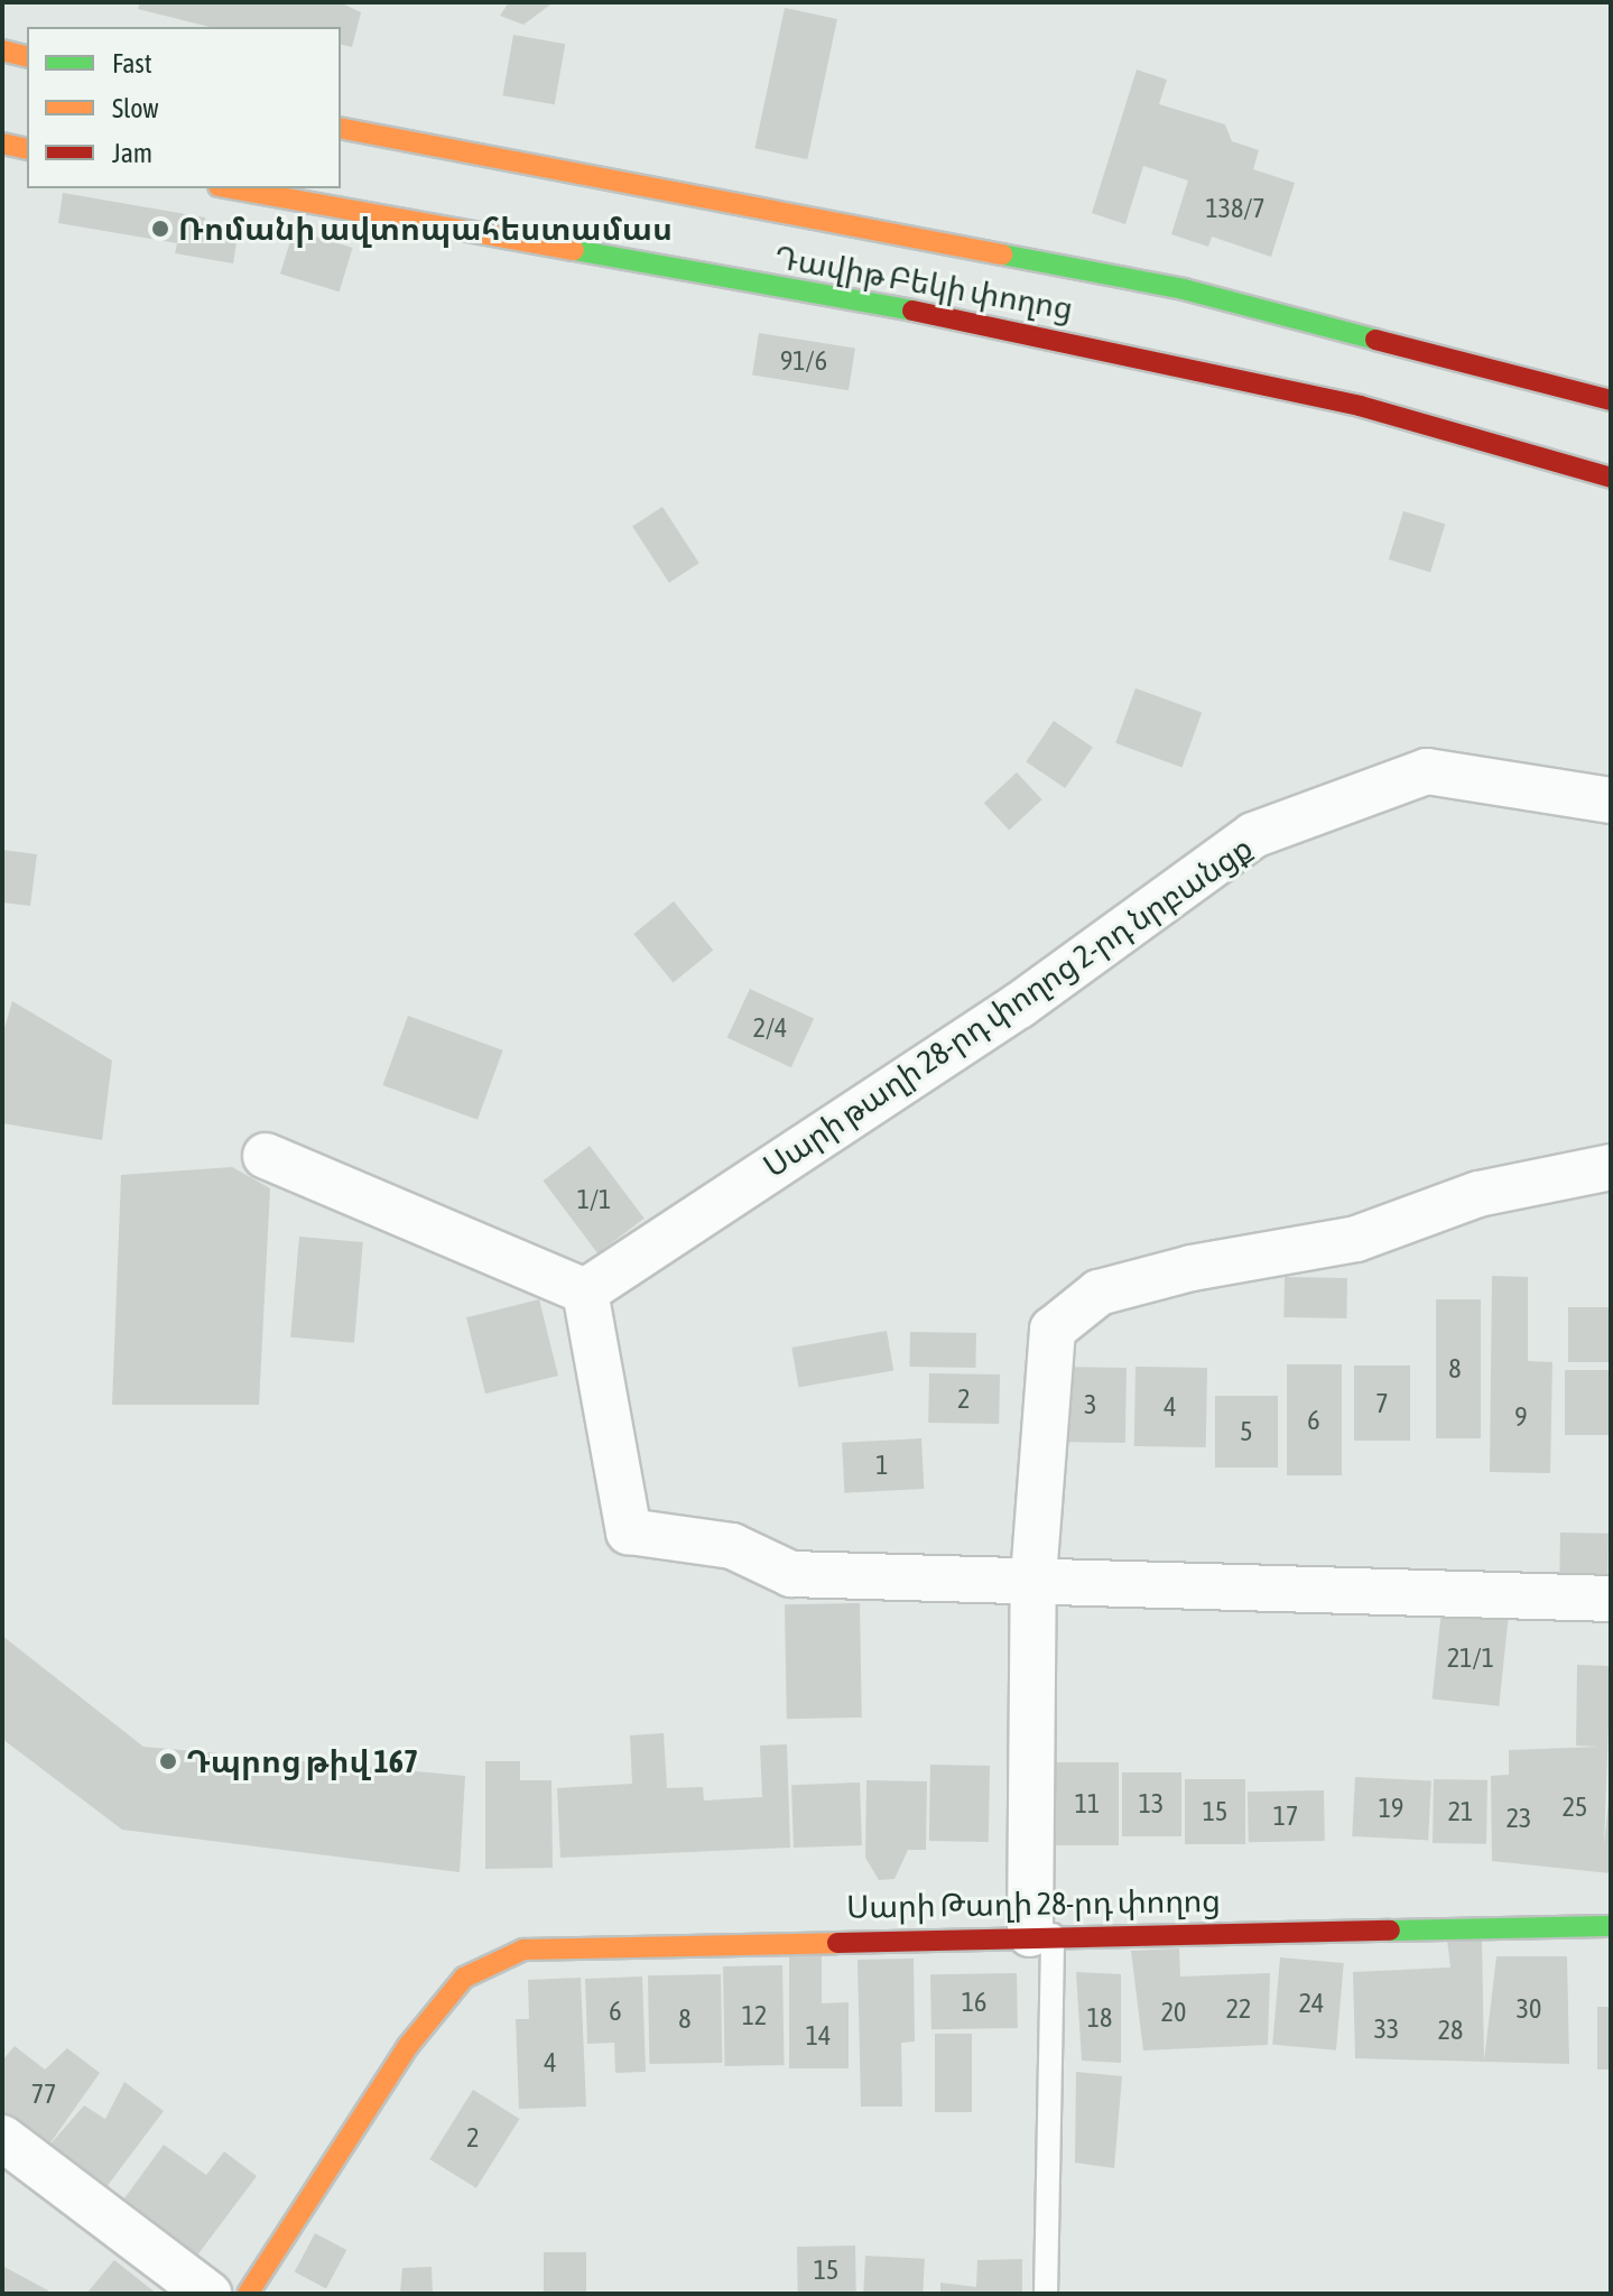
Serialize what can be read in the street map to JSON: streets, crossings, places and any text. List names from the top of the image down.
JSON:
{
  "streets": {
    "main road": ["Դավիթ Բեկի փողոց", "Սարի Թաղի 28-րդ փողոց"],
    "street": ["Սարի թաղի 28-րդ փողոց 2-րդ նրբանցք"]
  },
  "places": ["Ռոմանի ավտոպահեստամաս", "Դպրոց թիվ 167"],
  "house_numbers": [
    "138/7",
    "91/6",
    "2/4",
    "1/1",
    "8",
    "2",
    "7",
    "3",
    "4",
    "9",
    "6",
    "5",
    "1",
    "21/1",
    "11",
    "13",
    "25",
    "19",
    "15",
    "21",
    "17",
    "23",
    "16",
    "24",
    "22",
    "30",
    "6",
    "20",
    "12",
    "18",
    "8",
    "33",
    "28",
    "14",
    "4",
    "77",
    "2",
    "15"
  ],
  "legend": ["Fast", "Slow", "Jam"]
}
